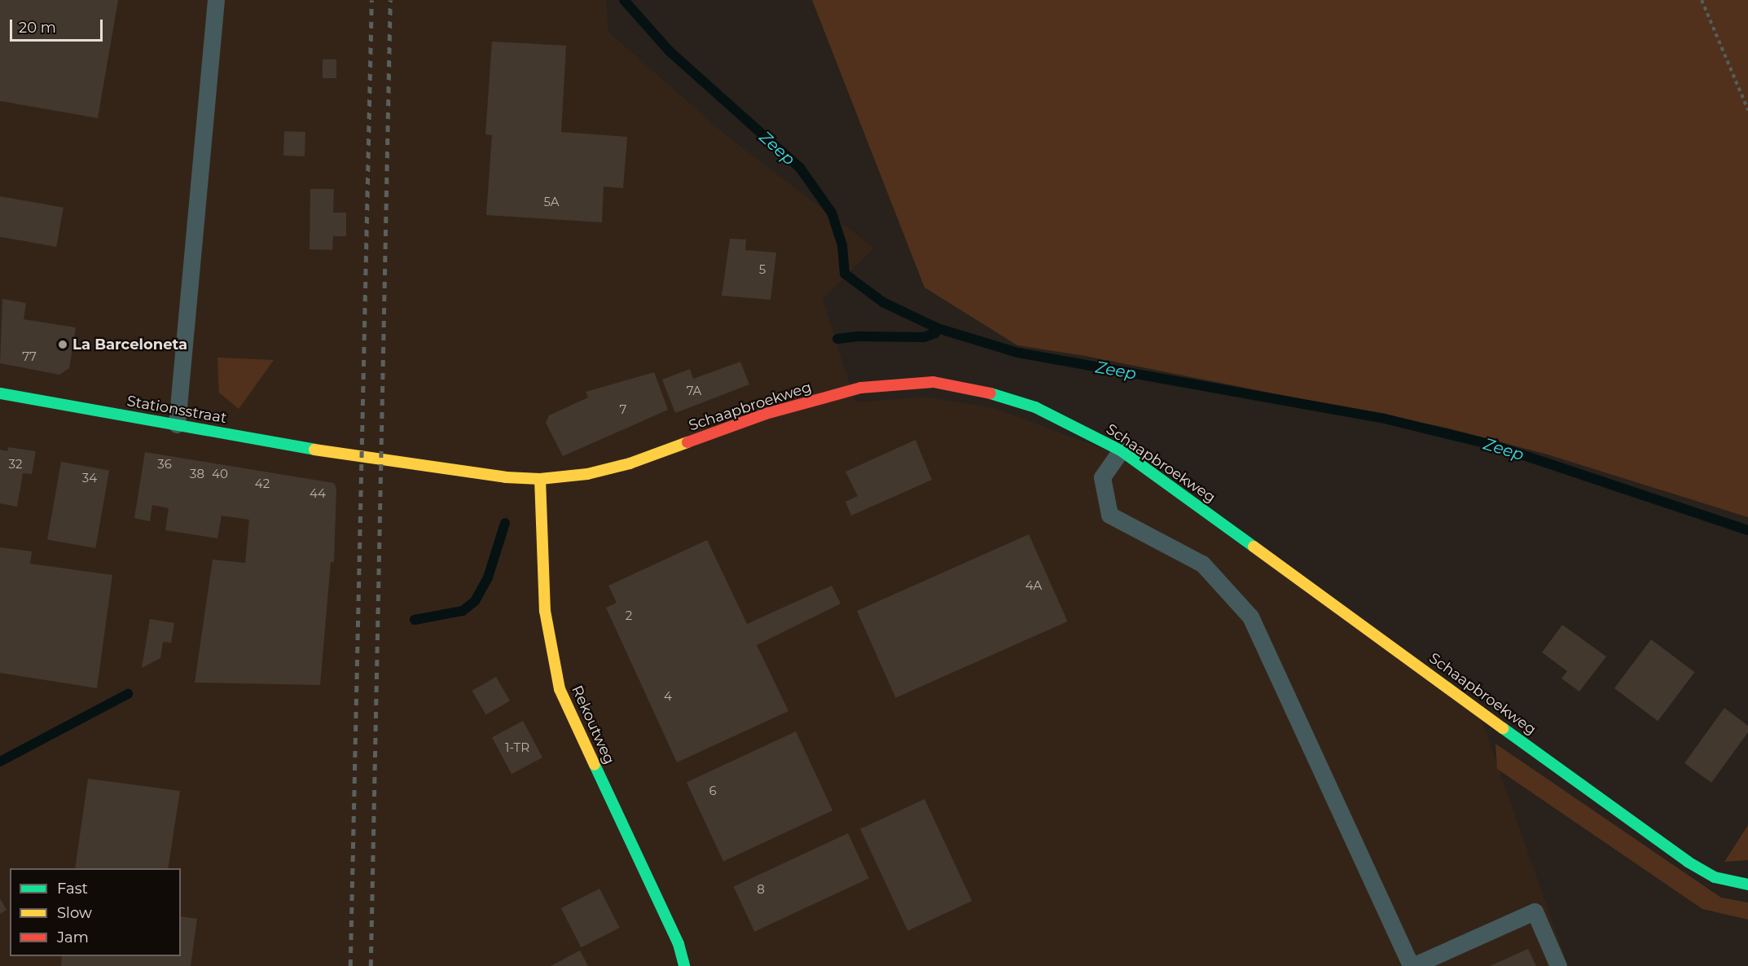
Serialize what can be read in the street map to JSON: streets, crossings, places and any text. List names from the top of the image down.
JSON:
{
  "streets": {
    "street": ["Schaapbroekweg", "Stationsstraat", "Rekoutweg"]
  },
  "crossings": [
    ["Schaapbroekweg", "Stationsstraat"],
    ["Schaapbroekweg", "Rekoutweg"]
  ],
  "water": ["Zeep"],
  "places": ["La Barceloneta"],
  "house_numbers": [
    "5A",
    "5",
    "77",
    "7A",
    "7",
    "32",
    "36",
    "38",
    "40",
    "34",
    "42",
    "44",
    "4A",
    "2",
    "4",
    "1-TR",
    "6",
    "8"
  ],
  "legend": ["Fast", "Slow", "Jam"],
  "scale_bar": "20 m"
}
